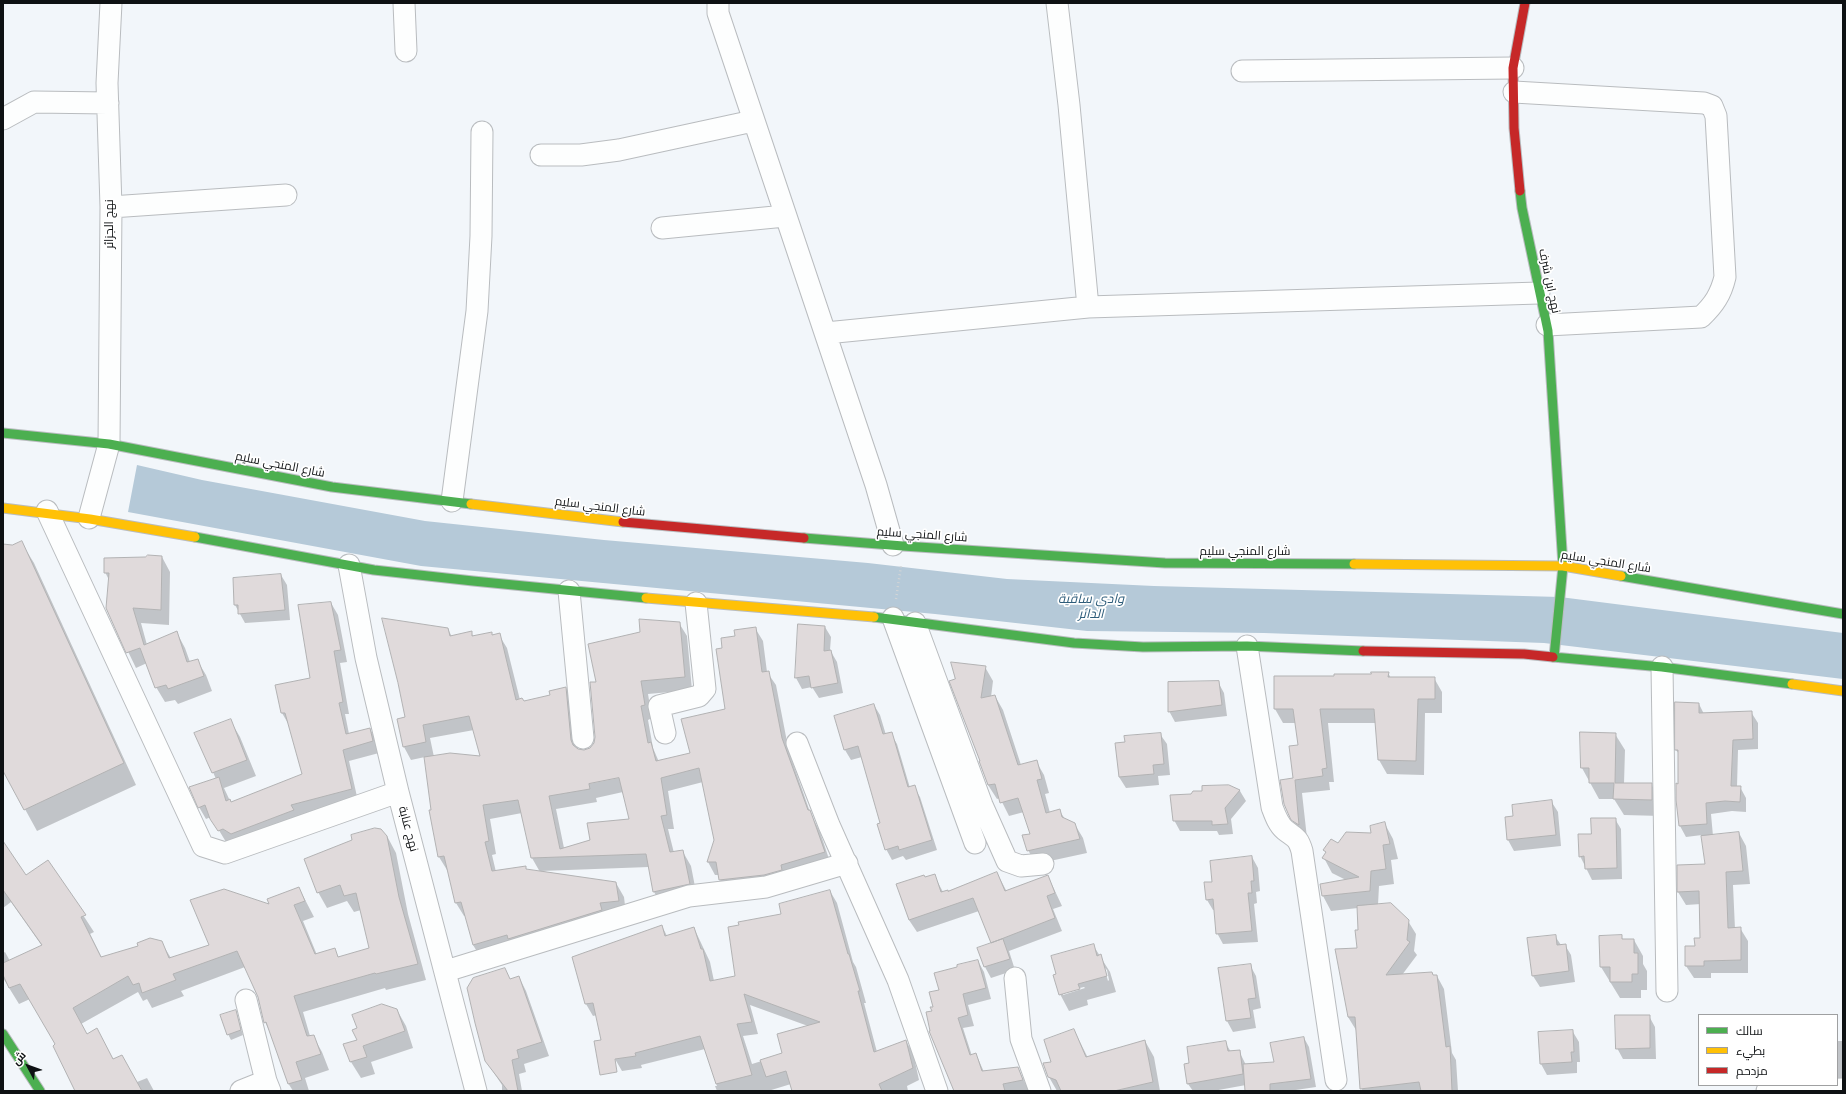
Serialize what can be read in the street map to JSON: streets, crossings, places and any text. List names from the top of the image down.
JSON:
{
  "streets": {
    "main road": ["نهج ابن شرف", "شارع المنجي سليم"],
    "street": ["نهج الجزائر", "نهج عنابة"]
  },
  "crossings": [
    ["نهج الجزائر", "شارع المنجي سليم"],
    ["نهج ابن شرف", "شارع المنجي سليم"]
  ],
  "water": ["وادي ساقية الدائر"],
  "legend": ["سالك", "بطيء", "مزدحم"],
  "north": "top left"
}
